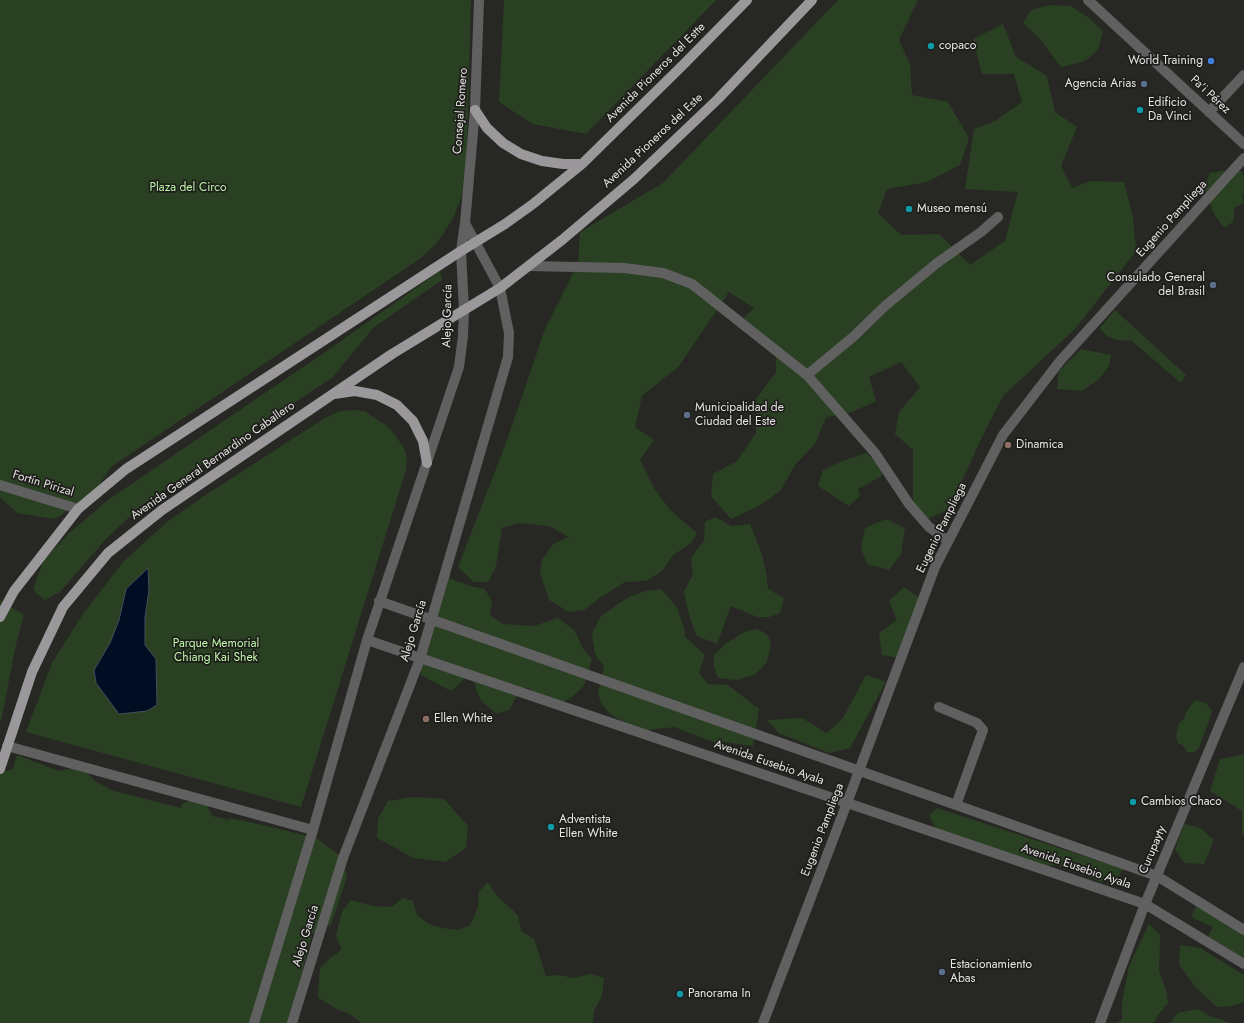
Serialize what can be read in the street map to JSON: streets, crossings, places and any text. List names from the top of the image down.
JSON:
{
  "streets": {
    "main road": ["Avenida Pioneros del Estte", "Avenida Pioneros del Este", "Avenida General Bernardino Caballero"],
    "street": [
      "Pa'i Pérez",
      "Consejal Romero",
      "Eugenio Pampliega",
      "Alejo García",
      "Fortín Pirizal",
      "Avenida Eusebio Ayala",
      "Curupayty"
    ]
  },
  "crossings": [
    ["Consejal Romero", "Alejo García"],
    ["Avenida Pioneros del Este", "Alejo García"],
    ["Avenida Pioneros del Este", "Avenida General Bernardino Caballero"],
    ["Eugenio Pampliega", "Avenida Eusebio Ayala"],
    ["Alejo García", "Avenida General Bernardino Caballero"],
    ["Alejo García", "Avenida Eusebio Ayala"],
    ["Avenida Eusebio Ayala", "Curupayty"]
  ],
  "parks": ["Plaza del Circo", "Parque Memorial Chiang Kai Shek"],
  "places": [
    "copaco",
    "World Training",
    "Agencia Arias",
    "Edificio Da Vinci",
    "Museo mensú",
    "Consulado General del Brasil",
    "Municipalidad de Ciudad del Este",
    "Dinamica",
    "Ellen White",
    "Cambios Chaco",
    "Adventista Ellen White",
    "Estacionamiento Abas",
    "Panorama In"
  ]
}
